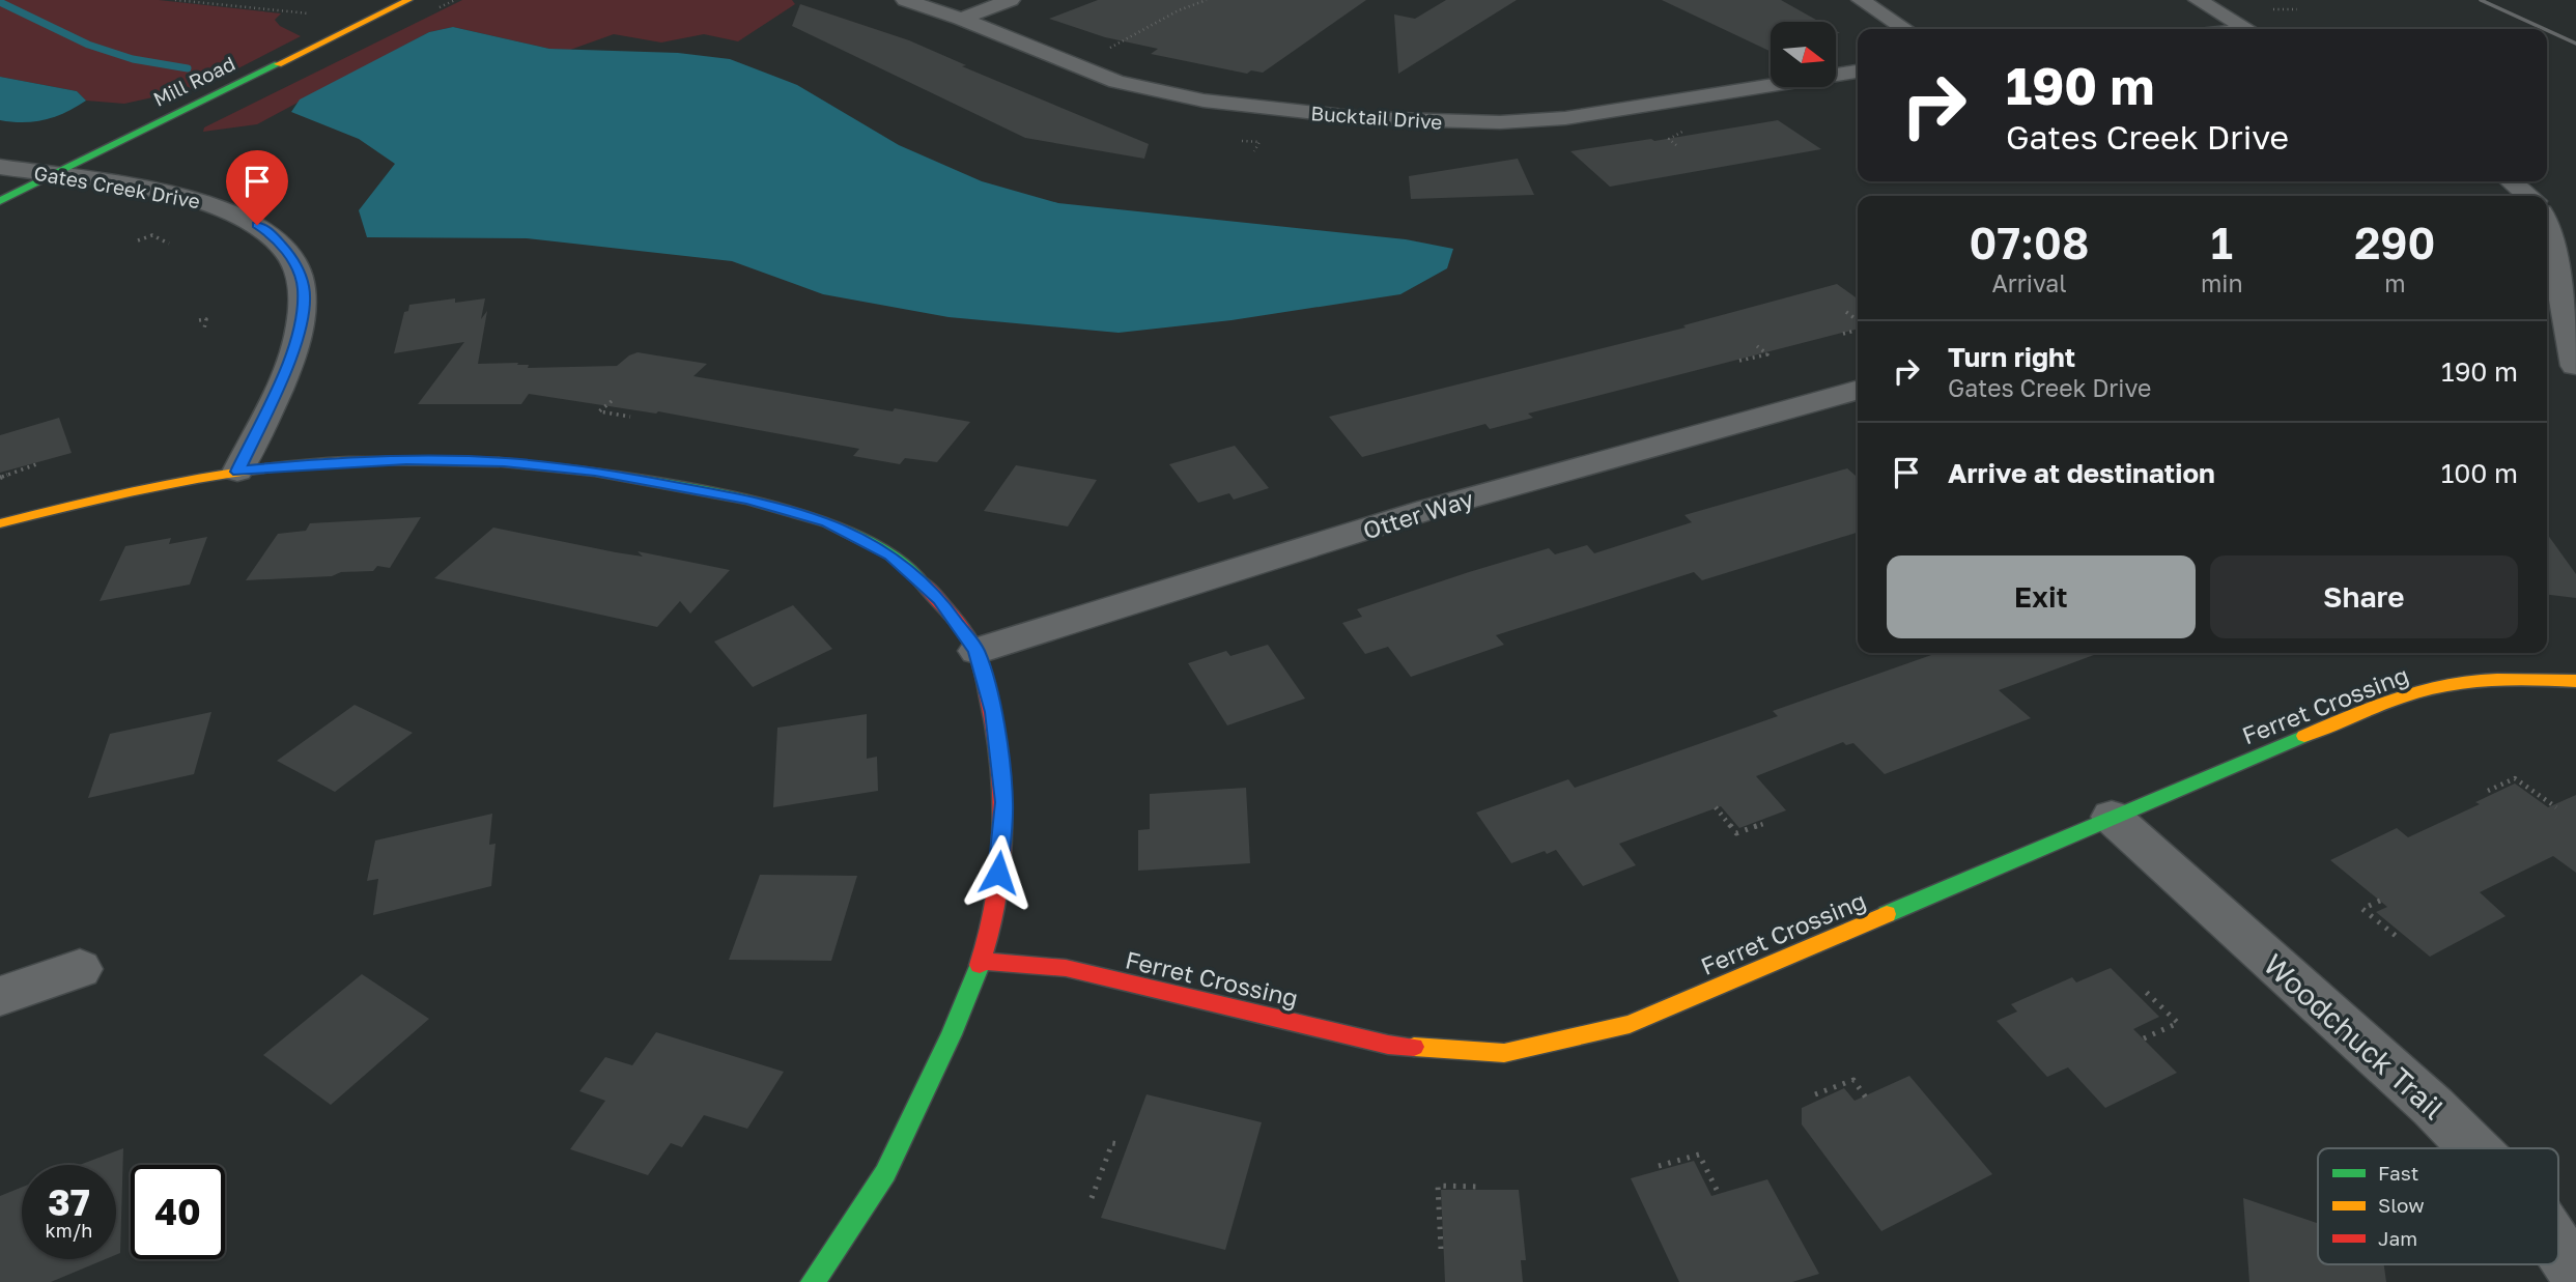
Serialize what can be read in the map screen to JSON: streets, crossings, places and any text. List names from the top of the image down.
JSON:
{
  "streets": {
    "street": [
      "Mill Road",
      "Bucktail Drive",
      "Gates Creek Drive",
      "Otter Way",
      "Ferret Crossing",
      "Woodchuck Trail"
    ]
  },
  "crossings": [
    ["Mill Road", "Gates Creek Drive"],
    ["Ferret Crossing", "Woodchuck Trail"]
  ],
  "legend": ["Fast", "Slow", "Jam"],
  "north": "right",
  "page": {
    "turn": ["190 m", "Gates Creek Drive"],
    "eta": [
      "07:08",
      "Arrival",
      "1",
      "min",
      "290",
      "m"
    ],
    "list": [
      {
        "name": "Turn right",
        "note": "Gates Creek Drive",
        "value": "190 m"
      },
      {
        "name": "Arrive at destination",
        "value": "100 m"
      }
    ],
    "buttons": ["Exit", "Share"],
    "speed": "37 km/h",
    "limit": "40"
  }
}
